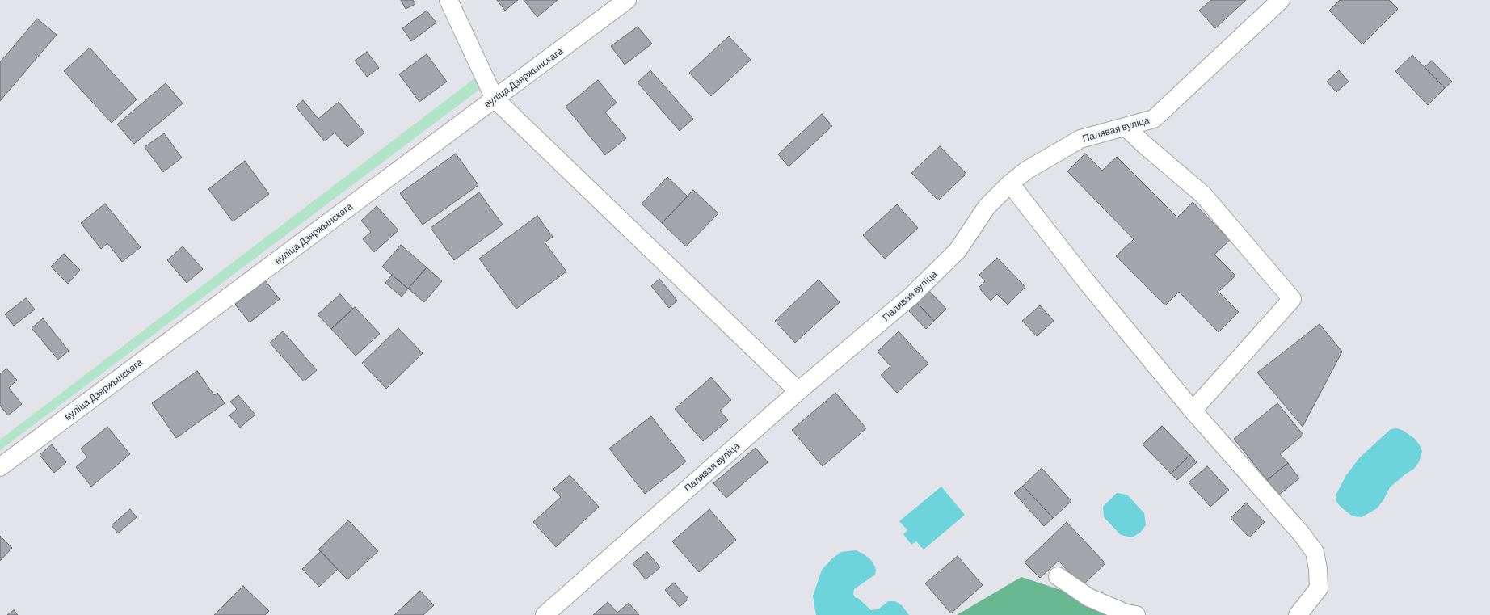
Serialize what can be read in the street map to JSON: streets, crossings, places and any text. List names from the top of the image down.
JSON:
{
  "streets": {
    "street": ["вуліца Дзяржынскага", "Палявая вуліца"]
  }
}
